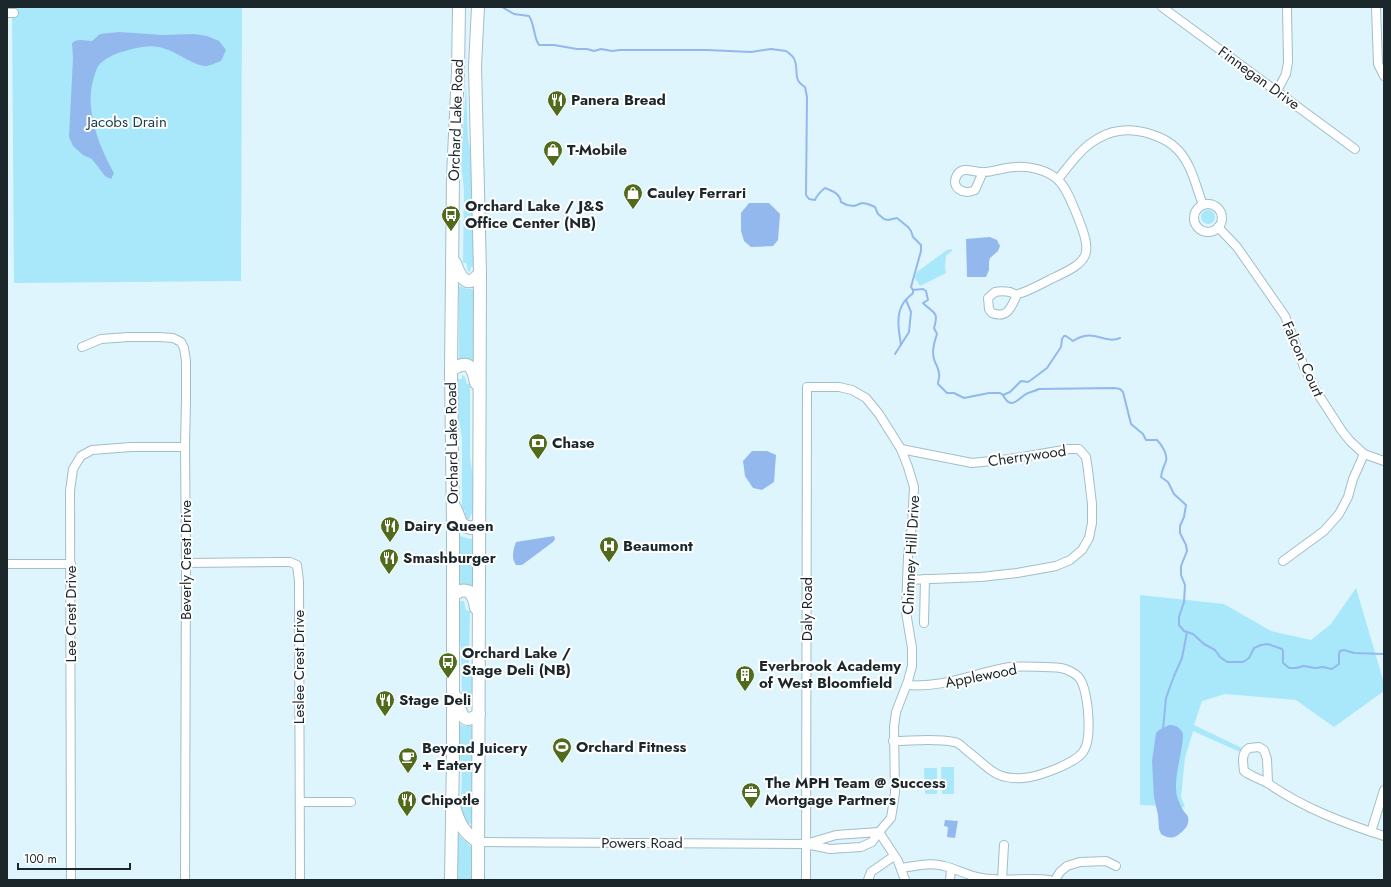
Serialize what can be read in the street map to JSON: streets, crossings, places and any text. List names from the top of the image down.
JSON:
{
  "streets": {
    "main road": ["Orchard Lake Road"],
    "street": [
      "Finnegan Drive",
      "Falcon Court",
      "Cherrywood",
      "Chimney Hill Drive",
      "Beverly Crest Drive",
      "Daly Road",
      "Lee Crest Drive",
      "Leslee Crest Drive",
      "Applewood",
      "Powers Road"
    ]
  },
  "crossings": [
    ["Orchard Lake Road", "Powers Road"],
    ["Cherrywood", "Chimney Hill Drive"],
    ["Chimney Hill Drive", "Daly Road"],
    ["Chimney Hill Drive", "Applewood"],
    ["Beverly Crest Drive", "Lee Crest Drive"],
    ["Beverly Crest Drive", "Leslee Crest Drive"],
    ["Daly Road", "Powers Road"]
  ],
  "parks": ["Jacobs Drain"],
  "places": {
    "restaurant": [
      "Panera Bread",
      "Dairy Queen",
      "Smashburger",
      "Stage Deli",
      "Chipotle"
    ],
    "shop": ["T-Mobile", "Cauley Ferrari"],
    "bus stop": ["Orchard Lake / J&S Office Center (NB)", "Orchard Lake / Stage Deli (NB)"],
    "bank": ["Chase"],
    "hospital": ["Beaumont"],
    "building": ["Everbrook Academy of West Bloomfield"],
    "sports": ["Orchard Fitness"],
    "cafe": ["Beyond Juicery + Eatery"],
    "office": ["The MPH Team @ Success Mortgage Partners"]
  },
  "scale_bar": "100 m"
}
